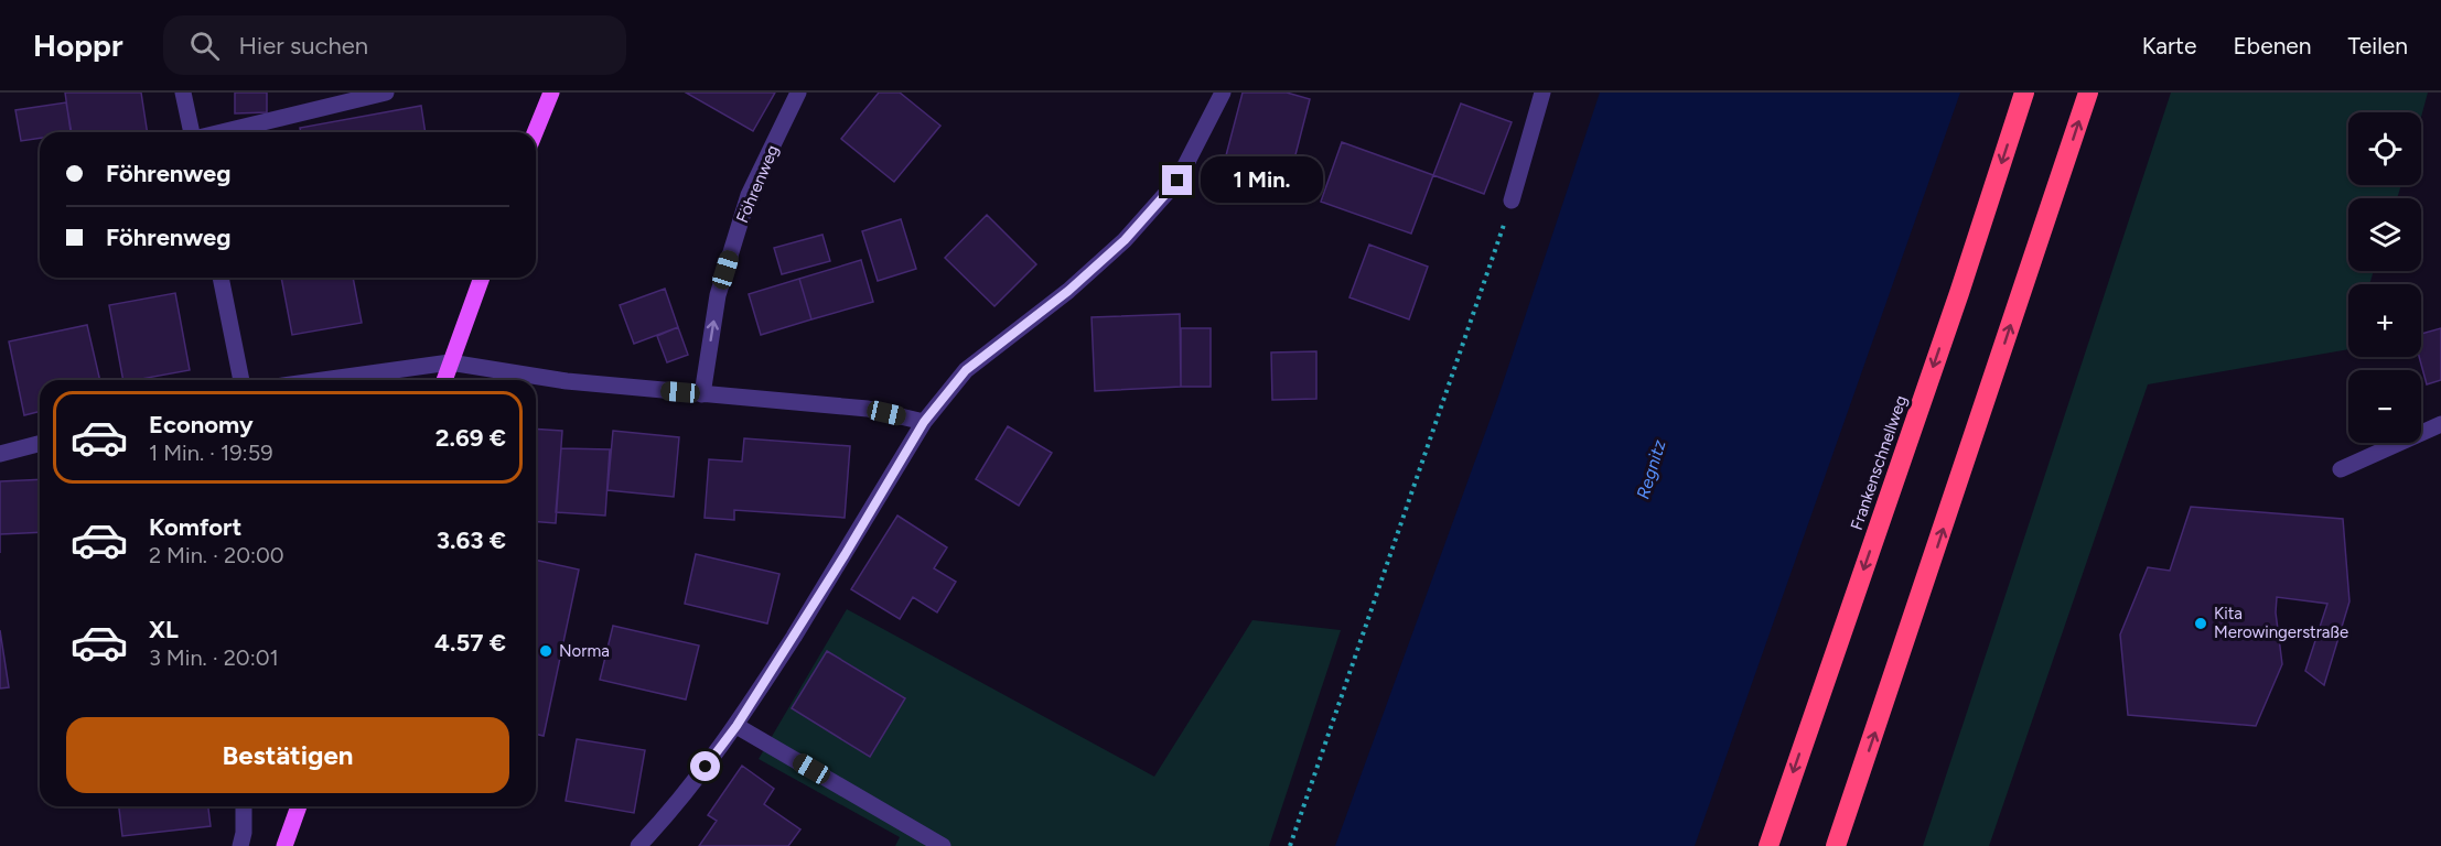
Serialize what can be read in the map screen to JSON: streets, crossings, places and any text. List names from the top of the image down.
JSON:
{
  "streets": {
    "highway": ["Frankenschnellweg"],
    "street": ["Föhrenweg"]
  },
  "one_way": ["Föhrenweg"],
  "water": ["Regnitz"],
  "places": ["Kita Merowingerstraße", "Norma"],
  "page": {
    "header": "Hoppr",
    "search": "Hier suchen",
    "nav": ["Karte", "Ebenen", "Teilen"],
    "map_buttons": ["+", "−"],
    "banner": ["Föhrenweg", "Föhrenweg"],
    "bubble": "1 Min.",
    "list": [
      {
        "name": "Economy",
        "note": "1 Min. · 19:59",
        "value": "2.69 €"
      },
      {
        "name": "Komfort",
        "note": "2 Min. · 20:00",
        "value": "3.63 €"
      },
      {
        "name": "XL",
        "note": "3 Min. · 20:01",
        "value": "4.57 €"
      }
    ],
    "buttons": "Bestätigen"
  }
}
